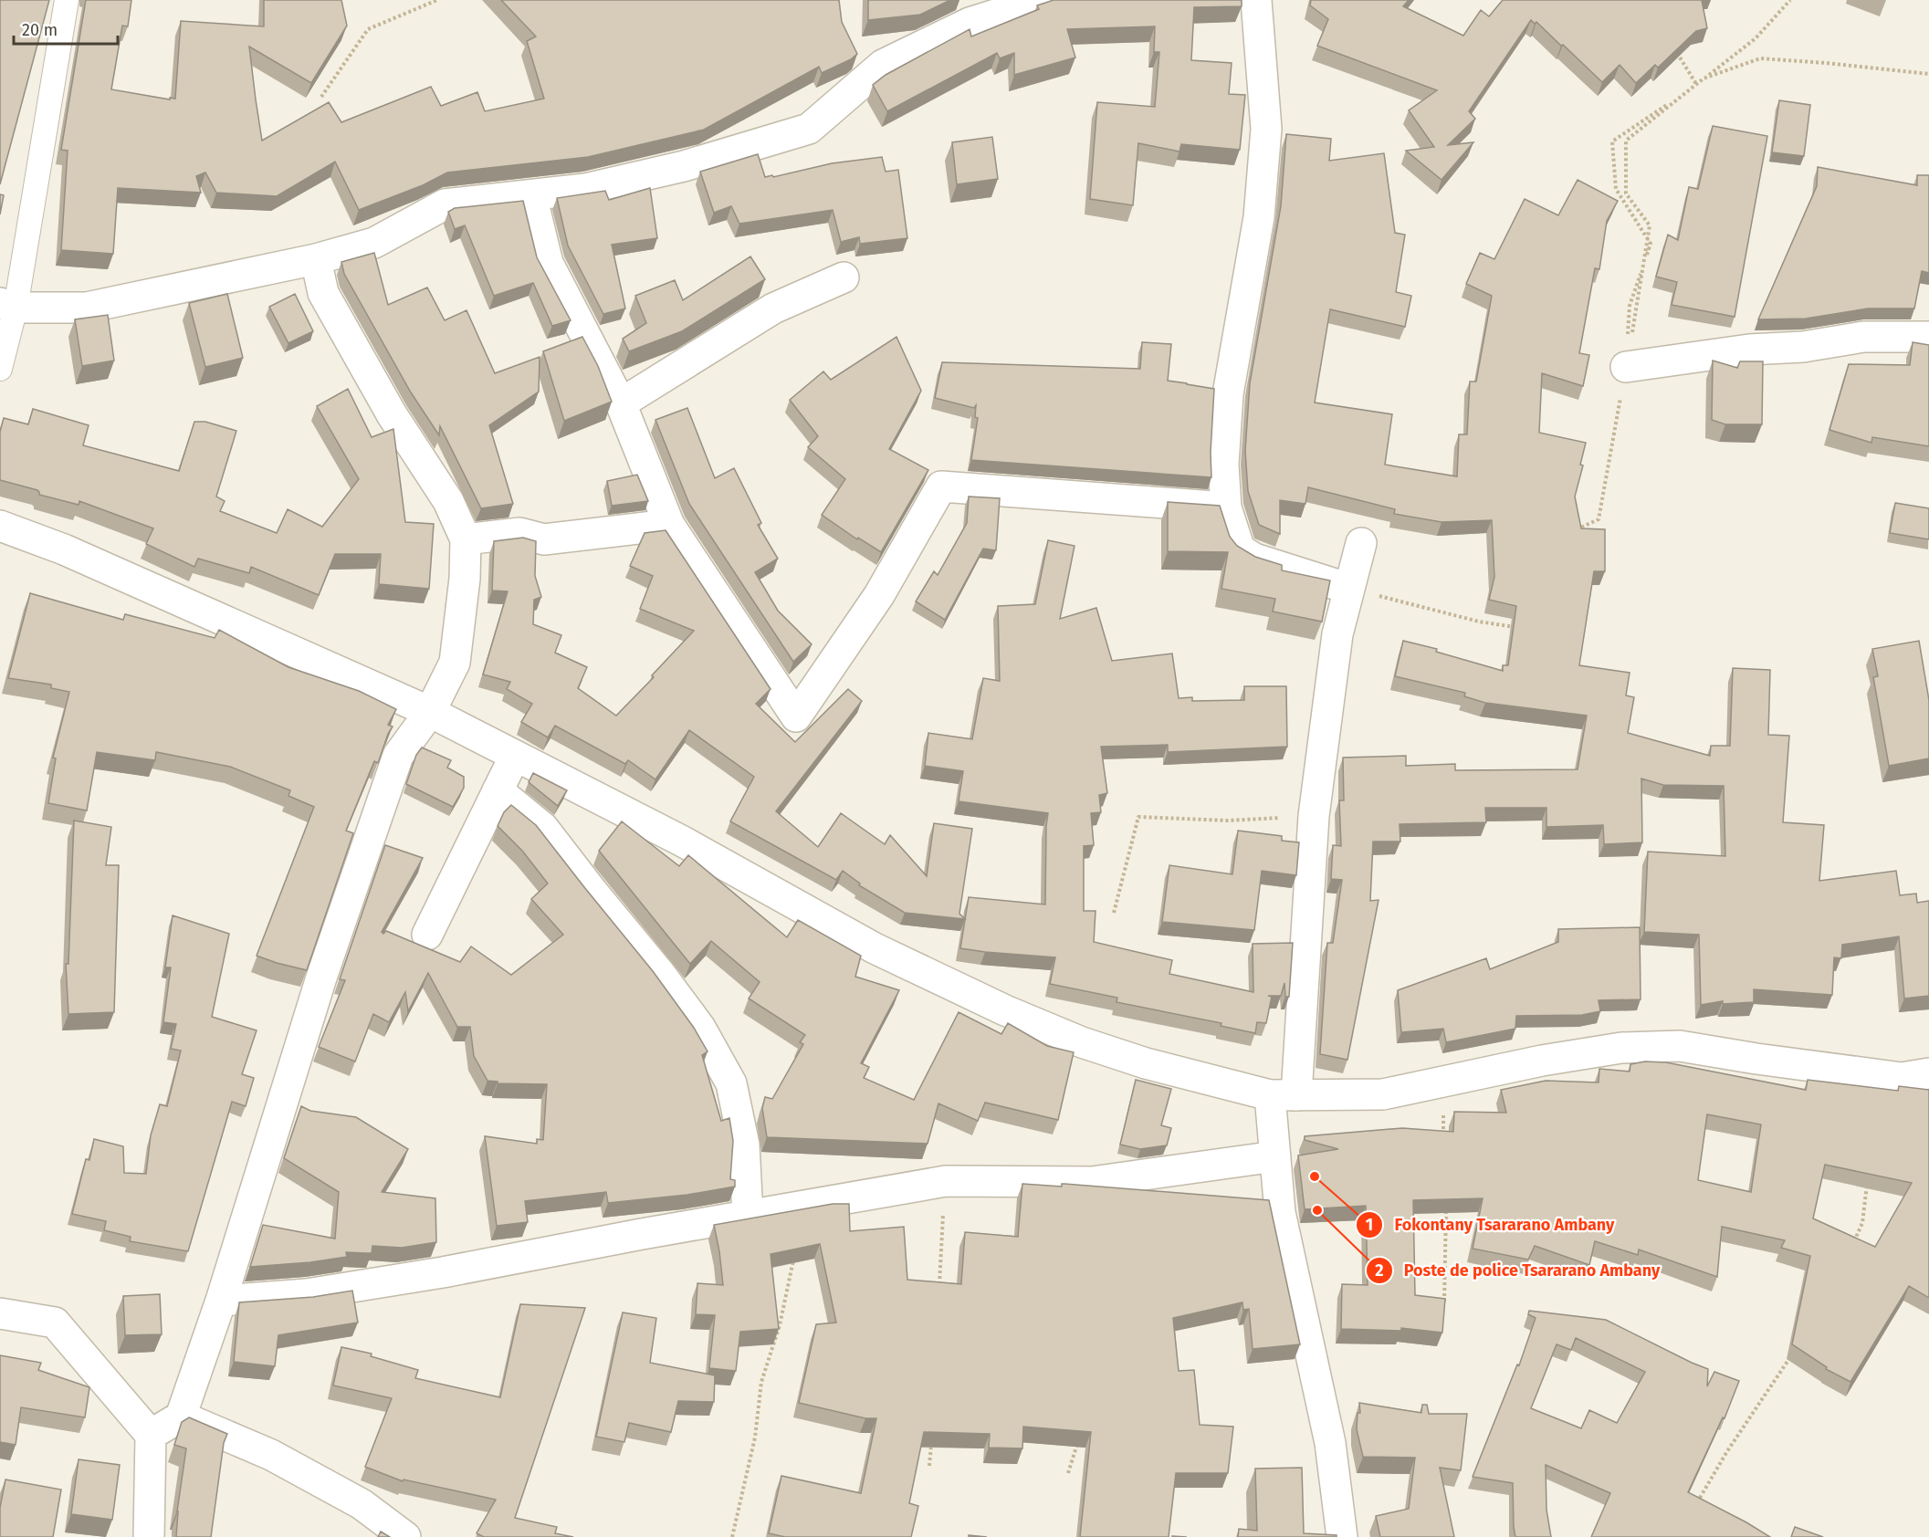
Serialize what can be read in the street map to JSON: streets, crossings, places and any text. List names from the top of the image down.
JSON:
{
  "places": ["Fokontany Tsararano Ambany", "Poste de police Tsararano Ambany"],
  "scale_bar": "20 m"
}
